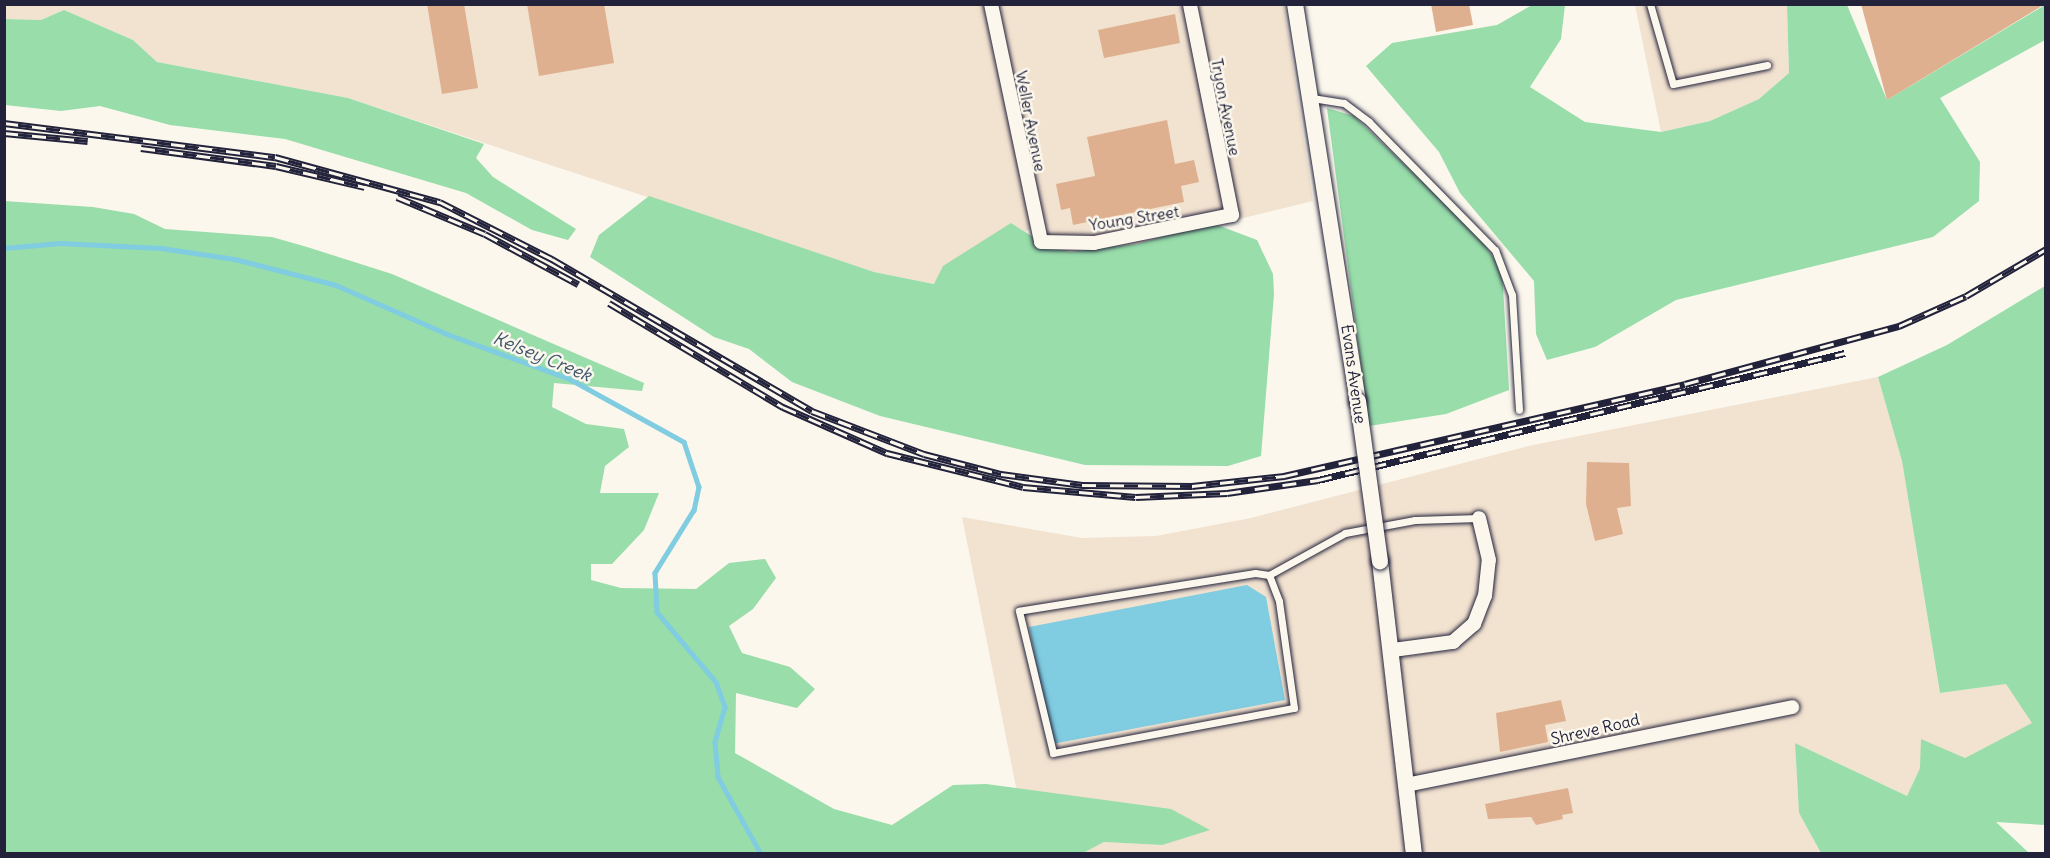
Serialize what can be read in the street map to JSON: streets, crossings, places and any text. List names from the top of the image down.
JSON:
{
  "streets": {
    "street": [
      "Tryon Avenue",
      "Weller Avenue",
      "Young Street",
      "Evans Avenue",
      "Shreve Road"
    ]
  },
  "crossings": [
    ["Tryon Avenue", "Young Street"],
    ["Weller Avenue", "Young Street"],
    ["Evans Avenue", "Shreve Road"]
  ],
  "water": ["Kelsey Creek"]
}
